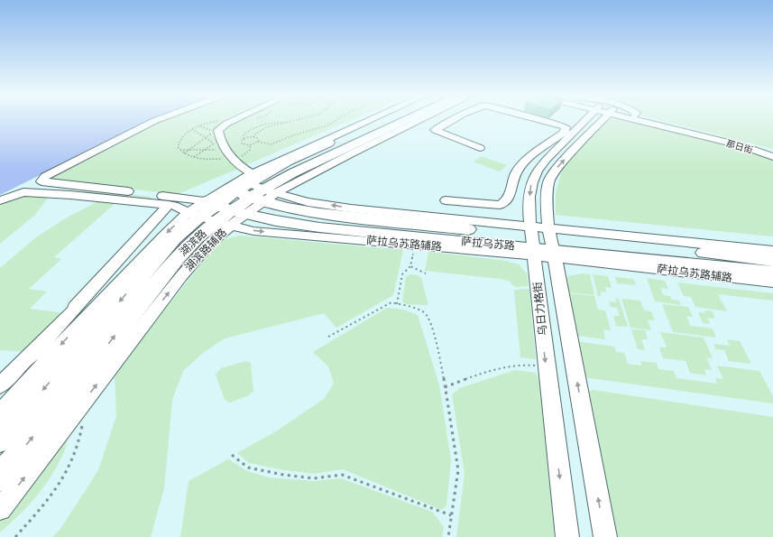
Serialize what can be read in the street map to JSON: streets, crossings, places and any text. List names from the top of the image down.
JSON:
{
  "streets": {
    "main road": ["湖滨路", "萨拉乌苏路"],
    "street": [
      "那日街",
      "萨拉乌苏路辅路",
      "湖滨路辅路",
      "乌日力格街"
    ]
  },
  "crossings": [
    ["湖滨路", "萨拉乌苏路辅路"],
    ["湖滨路", "萨拉乌苏路"],
    ["湖滨路", "湖滨路辅路"],
    ["萨拉乌苏路辅路", "萨拉乌苏路"],
    ["萨拉乌苏路辅路", "湖滨路辅路"],
    ["萨拉乌苏路辅路", "乌日力格街"],
    ["萨拉乌苏路", "湖滨路辅路"],
    ["萨拉乌苏路", "乌日力格街"]
  ]
}
